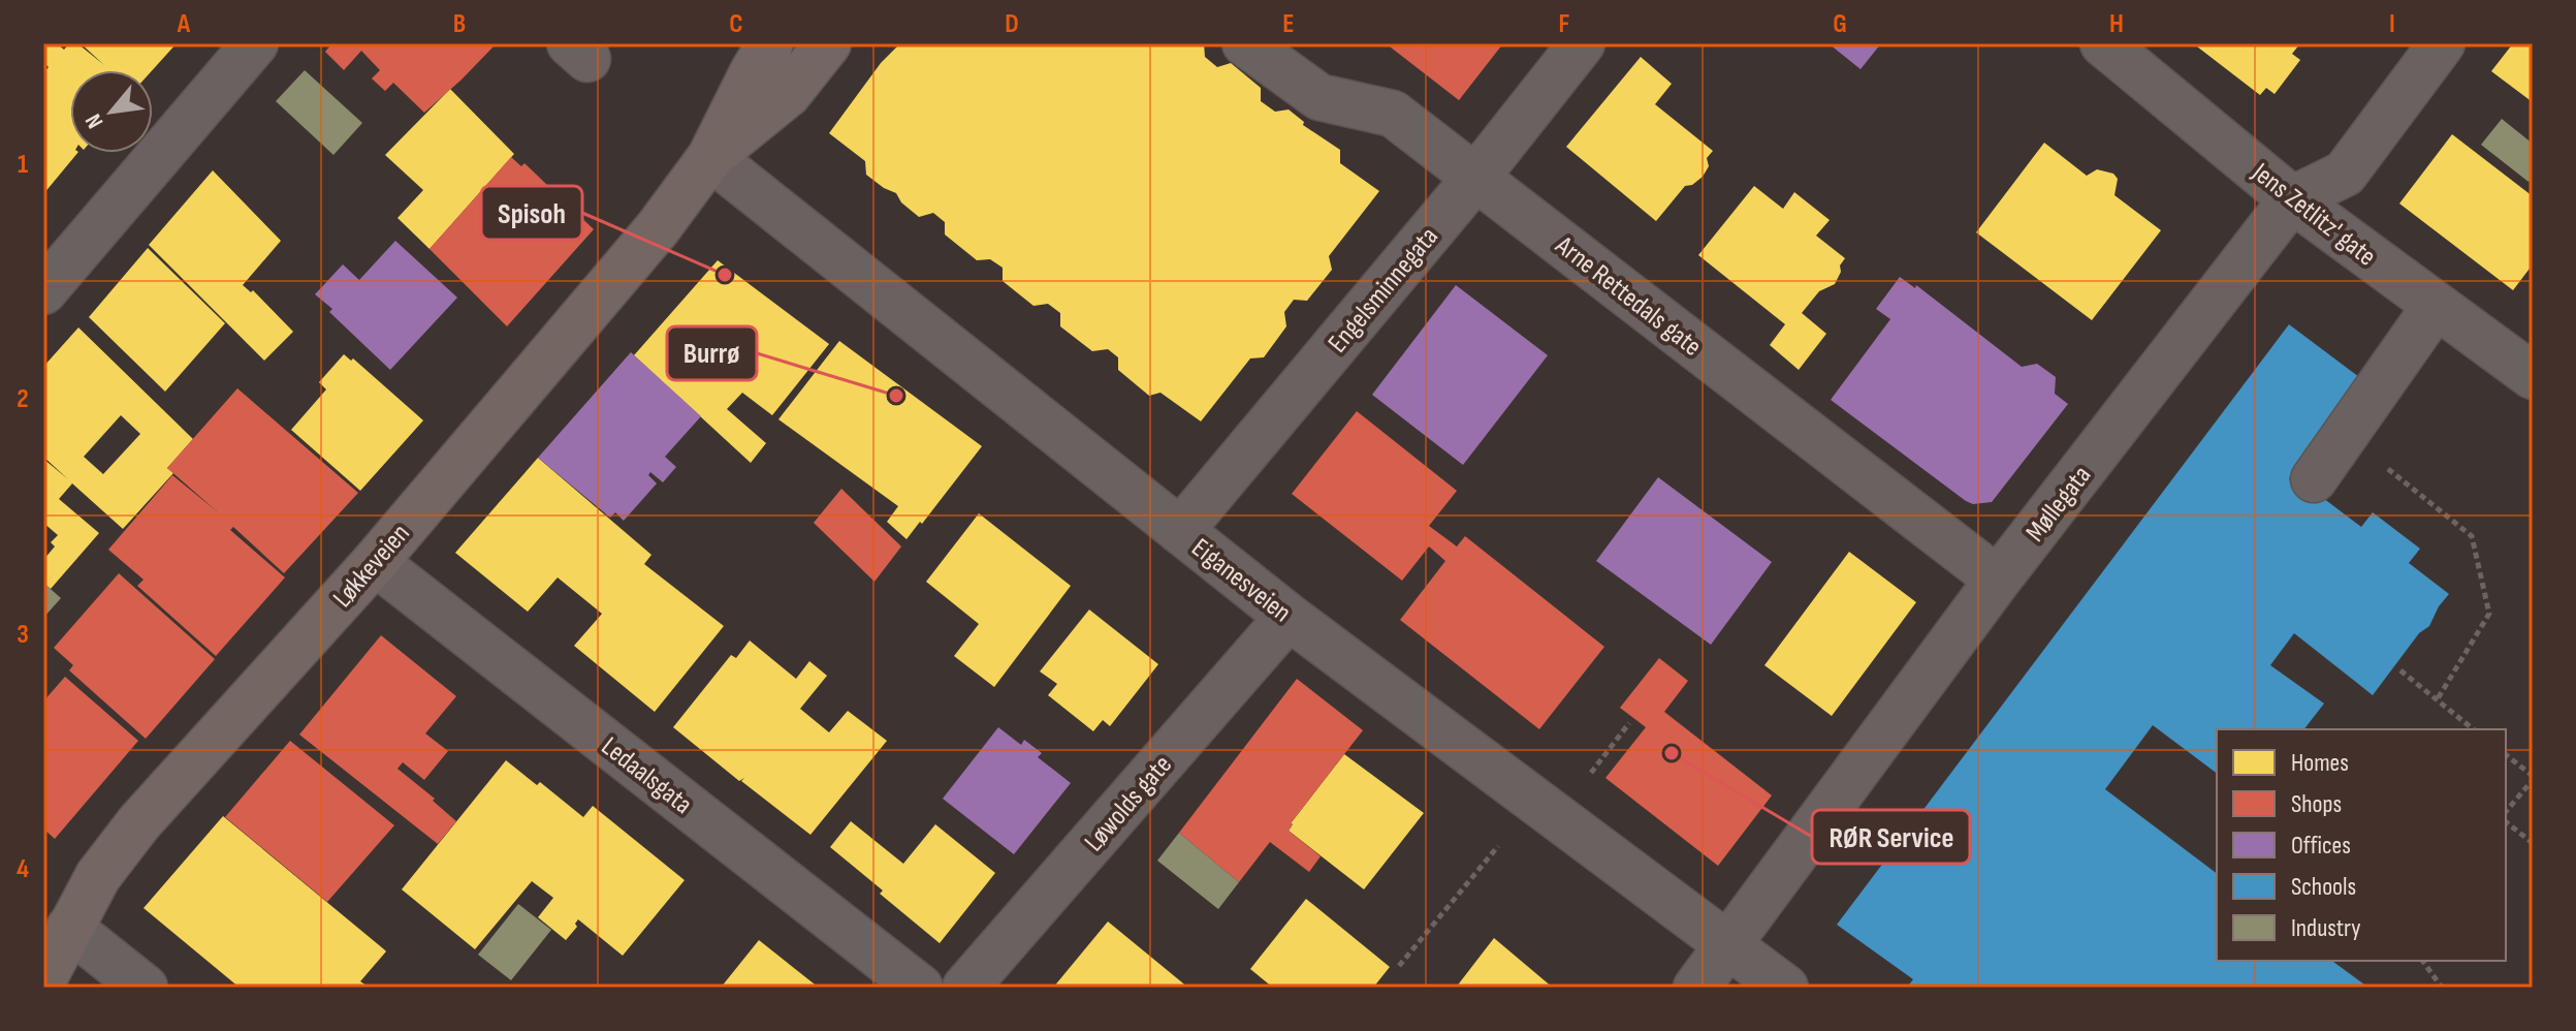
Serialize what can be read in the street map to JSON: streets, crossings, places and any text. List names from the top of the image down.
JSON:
{
  "streets": {
    "main road": ["Løkkeveien"],
    "street": [
      "Jens Zetlitz' gate",
      "Engelsminnegata",
      "Arne Rettedals gate",
      "Møllegata",
      "Eiganesveien",
      "Ledaalsgata",
      "Løwolds gate"
    ]
  },
  "crossings": [
    ["Jens Zetlitz' gate", "Møllegata"],
    ["Engelsminnegata", "Arne Rettedals gate"],
    ["Engelsminnegata", "Eiganesveien"],
    ["Arne Rettedals gate", "Møllegata"],
    ["Møllegata", "Eiganesveien"],
    ["Løkkeveien", "Eiganesveien"],
    ["Løkkeveien", "Ledaalsgata"],
    ["Eiganesveien", "Løwolds gate"]
  ],
  "places": ["Spisoh", "Burrø", "RØR Service"],
  "legend": [
    "Homes",
    "Shops",
    "Offices",
    "Schools",
    "Industry"
  ],
  "north": "bottom left",
  "grid": {
    "columns": [
      "A",
      "B",
      "C",
      "D",
      "E",
      "F",
      "G",
      "H",
      "I"
    ],
    "rows": [
      "1",
      "2",
      "3",
      "4"
    ]
  }
}
